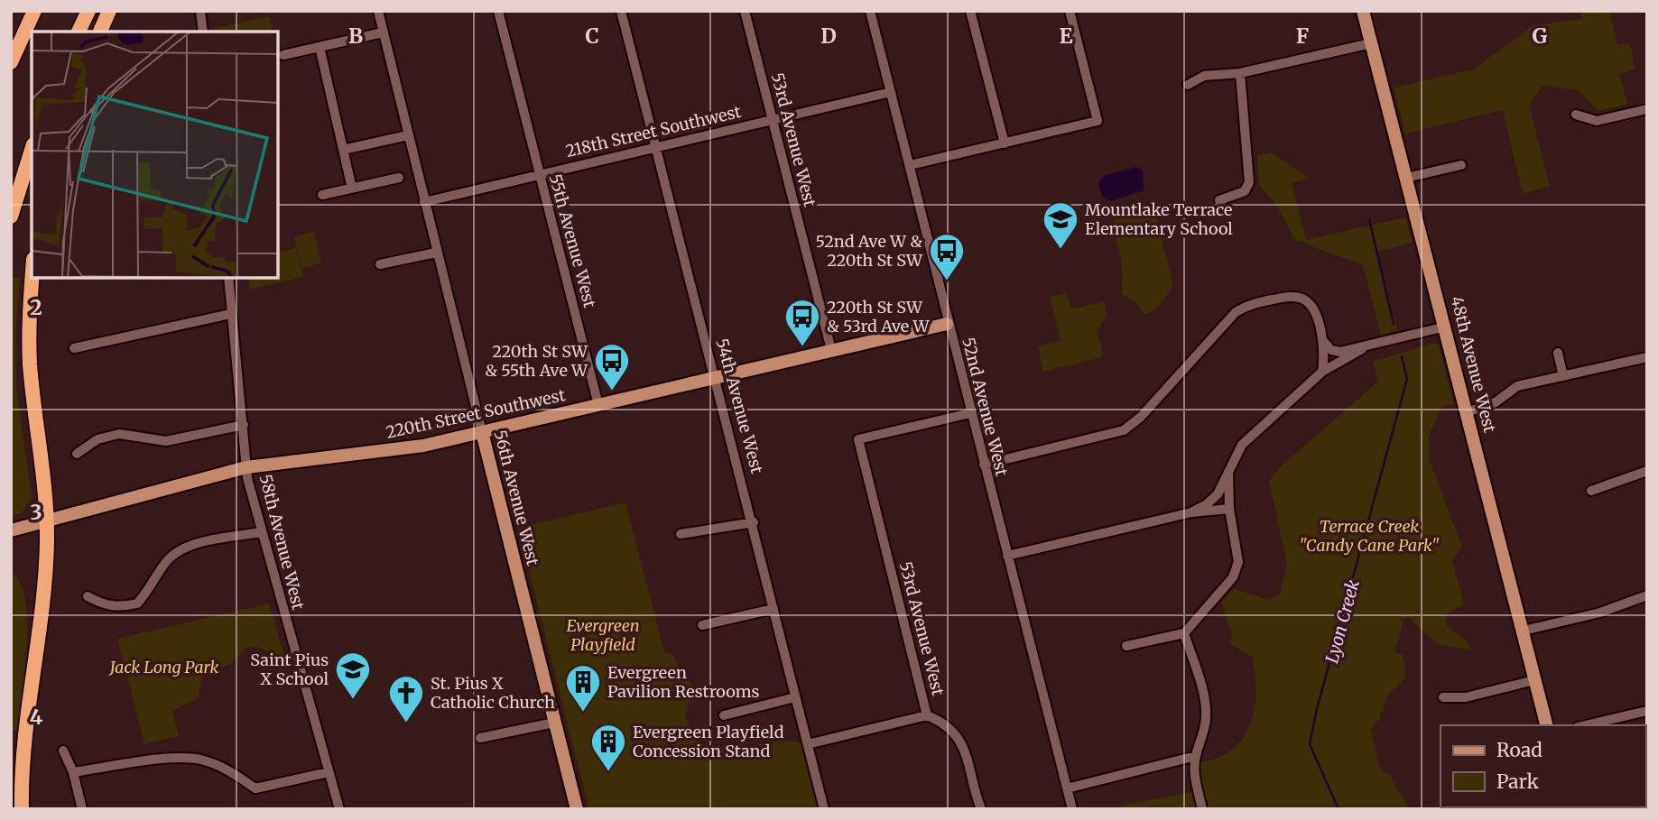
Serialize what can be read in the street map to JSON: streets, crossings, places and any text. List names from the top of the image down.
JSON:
{
  "streets": {
    "main road": ["48th Avenue West", "220th Street Southwest", "56th Avenue West"],
    "street": [
      "218th Street Southwest",
      "53rd Avenue West",
      "55th Avenue West",
      "54th Avenue West",
      "52nd Avenue West",
      "58th Avenue West"
    ]
  },
  "crossings": [
    ["218th Street Southwest", "53rd Avenue West"],
    ["218th Street Southwest", "55th Avenue West"],
    ["218th Street Southwest", "54th Avenue West"],
    ["218th Street Southwest", "52nd Avenue West"],
    ["218th Street Southwest", "56th Avenue West"],
    ["53rd Avenue West", "52nd Avenue West"],
    ["53rd Avenue West", "220th Street Southwest"],
    ["55th Avenue West", "220th Street Southwest"],
    ["54th Avenue West", "220th Street Southwest"],
    ["52nd Avenue West", "220th Street Southwest"],
    ["220th Street Southwest", "56th Avenue West"],
    ["220th Street Southwest", "58th Avenue West"]
  ],
  "water": ["Lyon Creek"],
  "parks": ["Terrace Creek \"Candy Cane Park\"", "Evergreen Playfield", "Jack Long Park"],
  "places": {
    "school or university": ["Mountlake Terrace Elementary School", "Saint Pius X School"],
    "bus stop": ["52nd Ave W & 220th St SW", "220th St SW & 53rd Ave W", "220th St SW & 55th Ave W"],
    "building": ["Evergreen Pavilion Restrooms", "Evergreen Playfield Concession Stand"],
    "church": ["St. Pius X Catholic Church"]
  },
  "legend": ["Road", "Park"],
  "grid": {
    "columns": [
      "B",
      "C",
      "D",
      "E",
      "F",
      "G"
    ],
    "rows": ["2", "3", "4"]
  }
}
